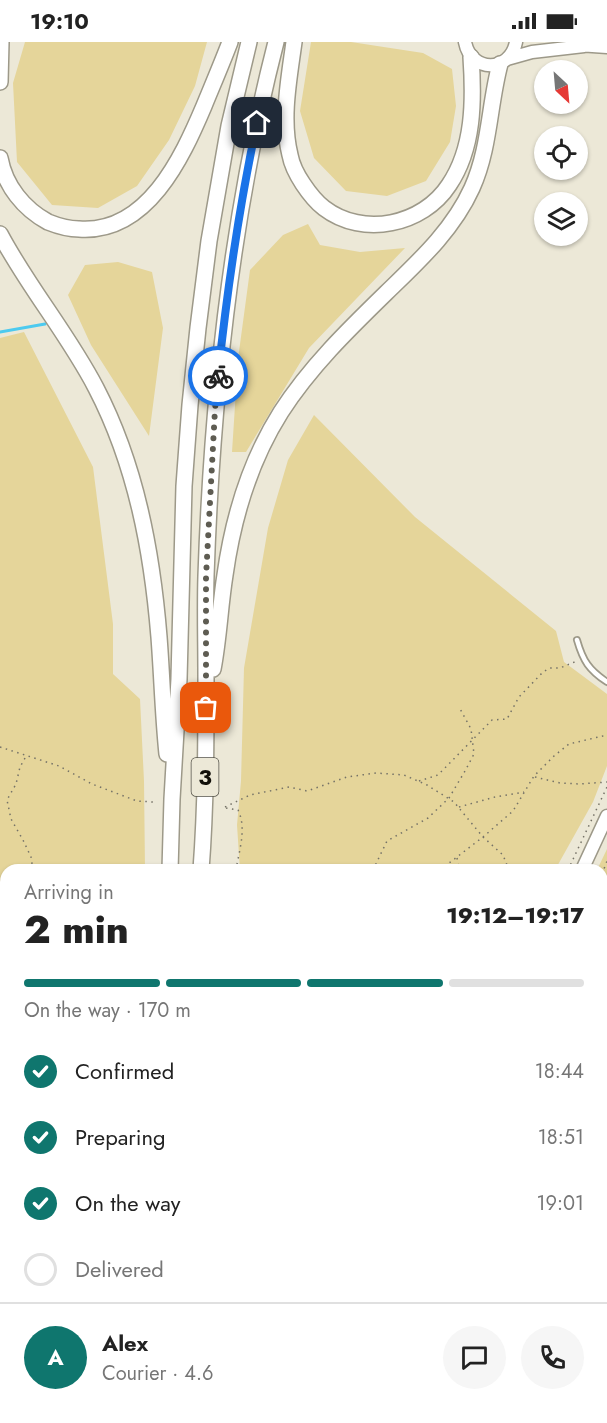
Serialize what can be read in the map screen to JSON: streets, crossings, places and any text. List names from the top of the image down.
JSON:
{
  "streets": {
    "highway": ["3"]
  },
  "north": "bottom right",
  "page": {
    "status": "19:10",
    "heading": ["2 min", "Arriving in", "19:12–19:17"],
    "panel": ["Alex", "Courier · 4.6"],
    "bar": "On the way · 170 m",
    "list": [
      ["Confirmed", "18:44"],
      ["Preparing", "18:51"],
      ["On the way", "19:01"],
      "Delivered"
    ],
    "round": "A"
  }
}
